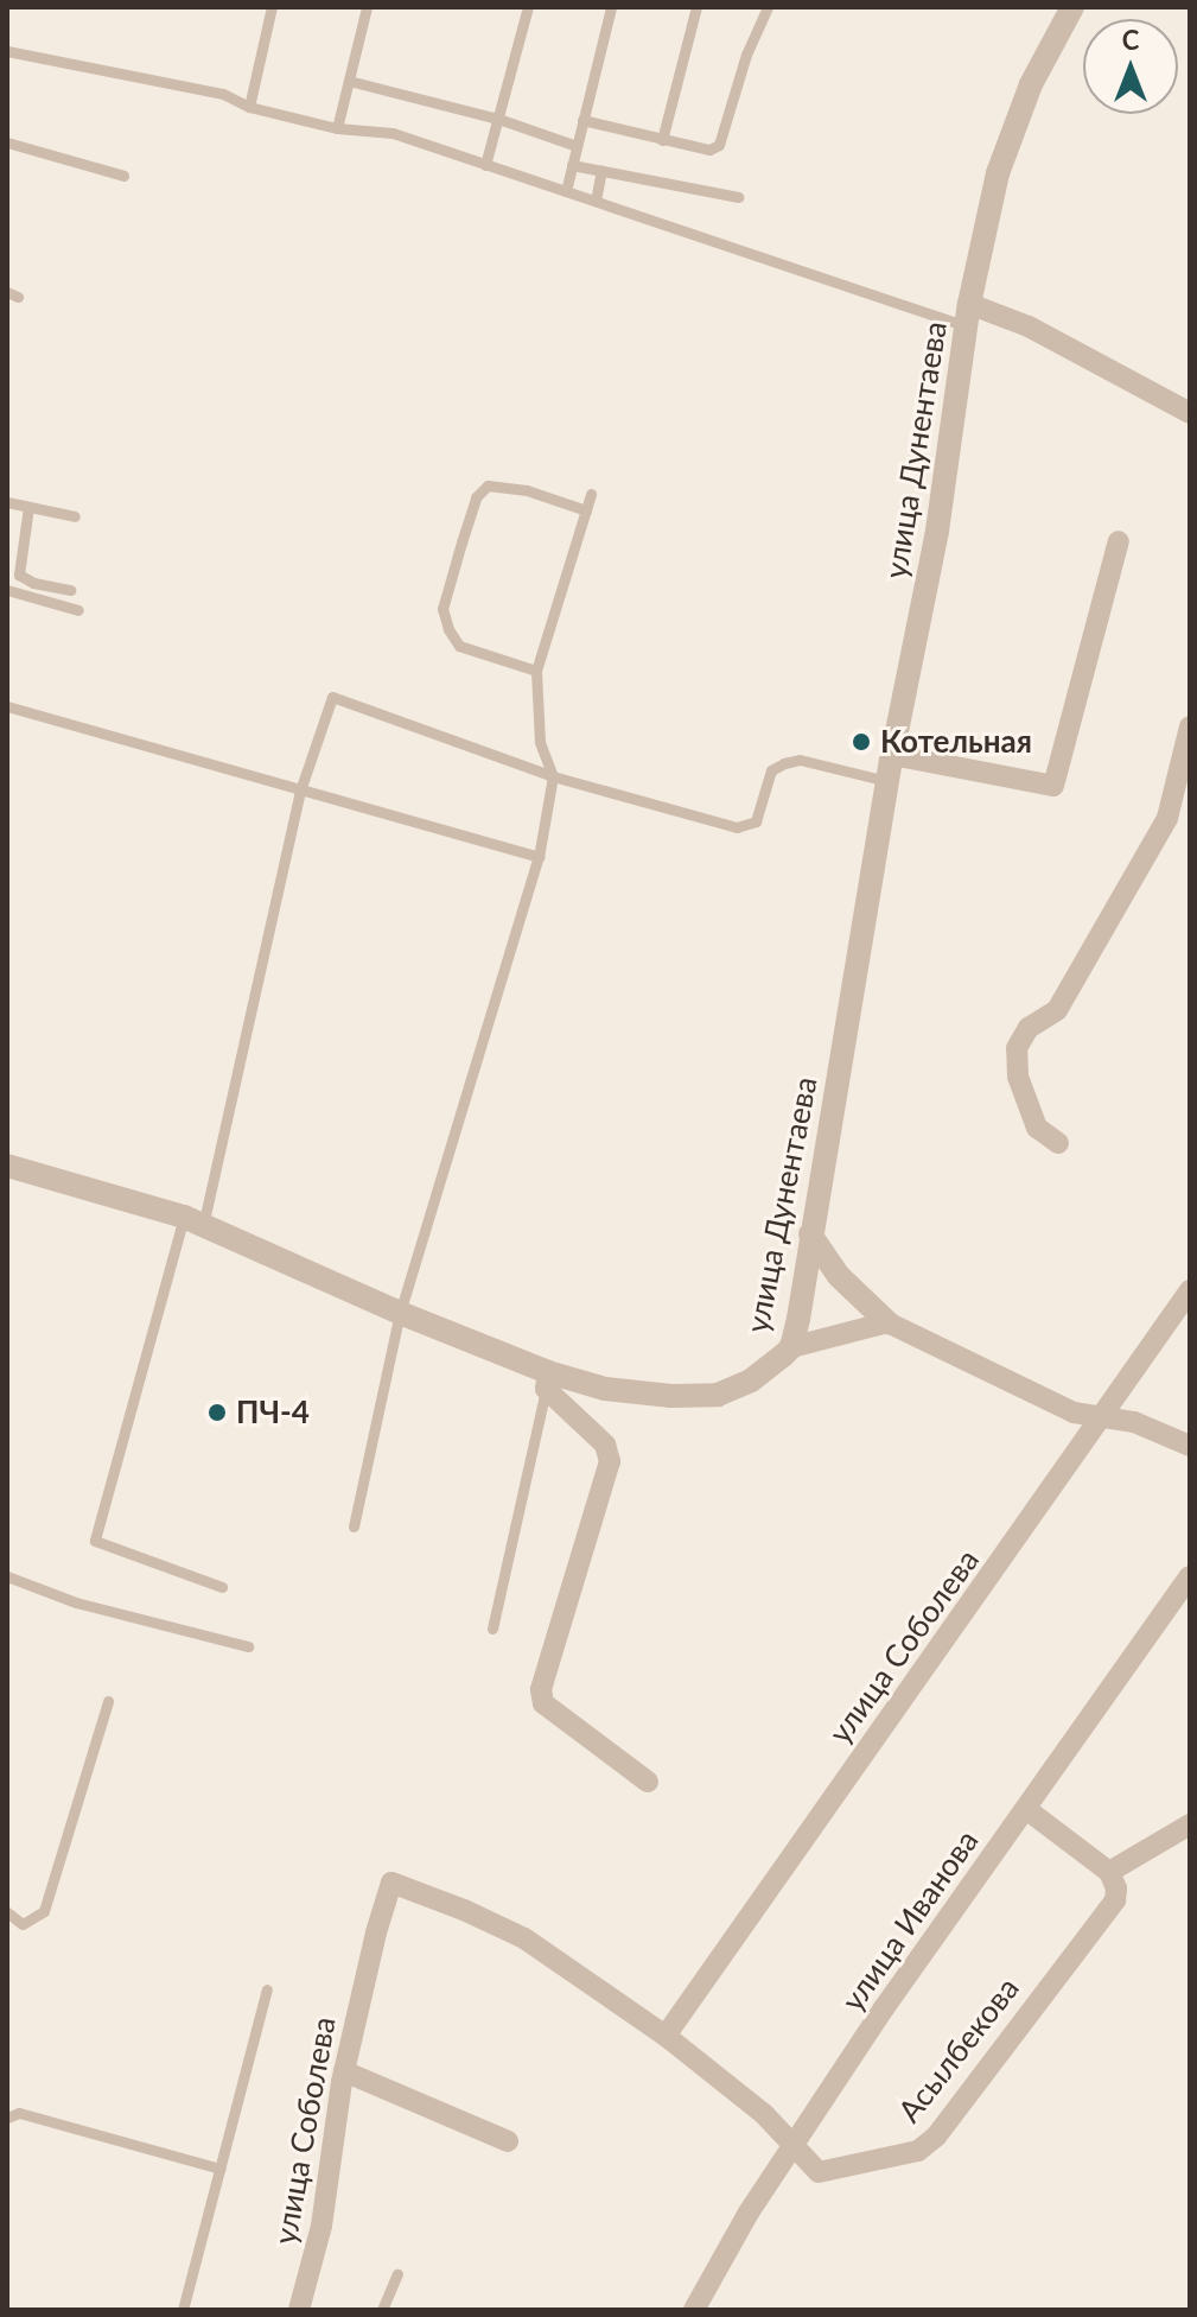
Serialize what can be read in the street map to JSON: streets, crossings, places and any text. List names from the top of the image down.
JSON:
{
  "streets": {
    "street": [
      "улица Дунентаева",
      "улица Соболева",
      "улица Иванова",
      "Асылбекова"
    ]
  },
  "crossings": [
    ["улица Соболева", "улица Иванова"],
    ["улица Соболева", "Асылбекова"],
    ["улица Иванова", "Асылбекова"]
  ],
  "places": ["Котельная", "ПЧ-4"],
  "north": "top"
}
